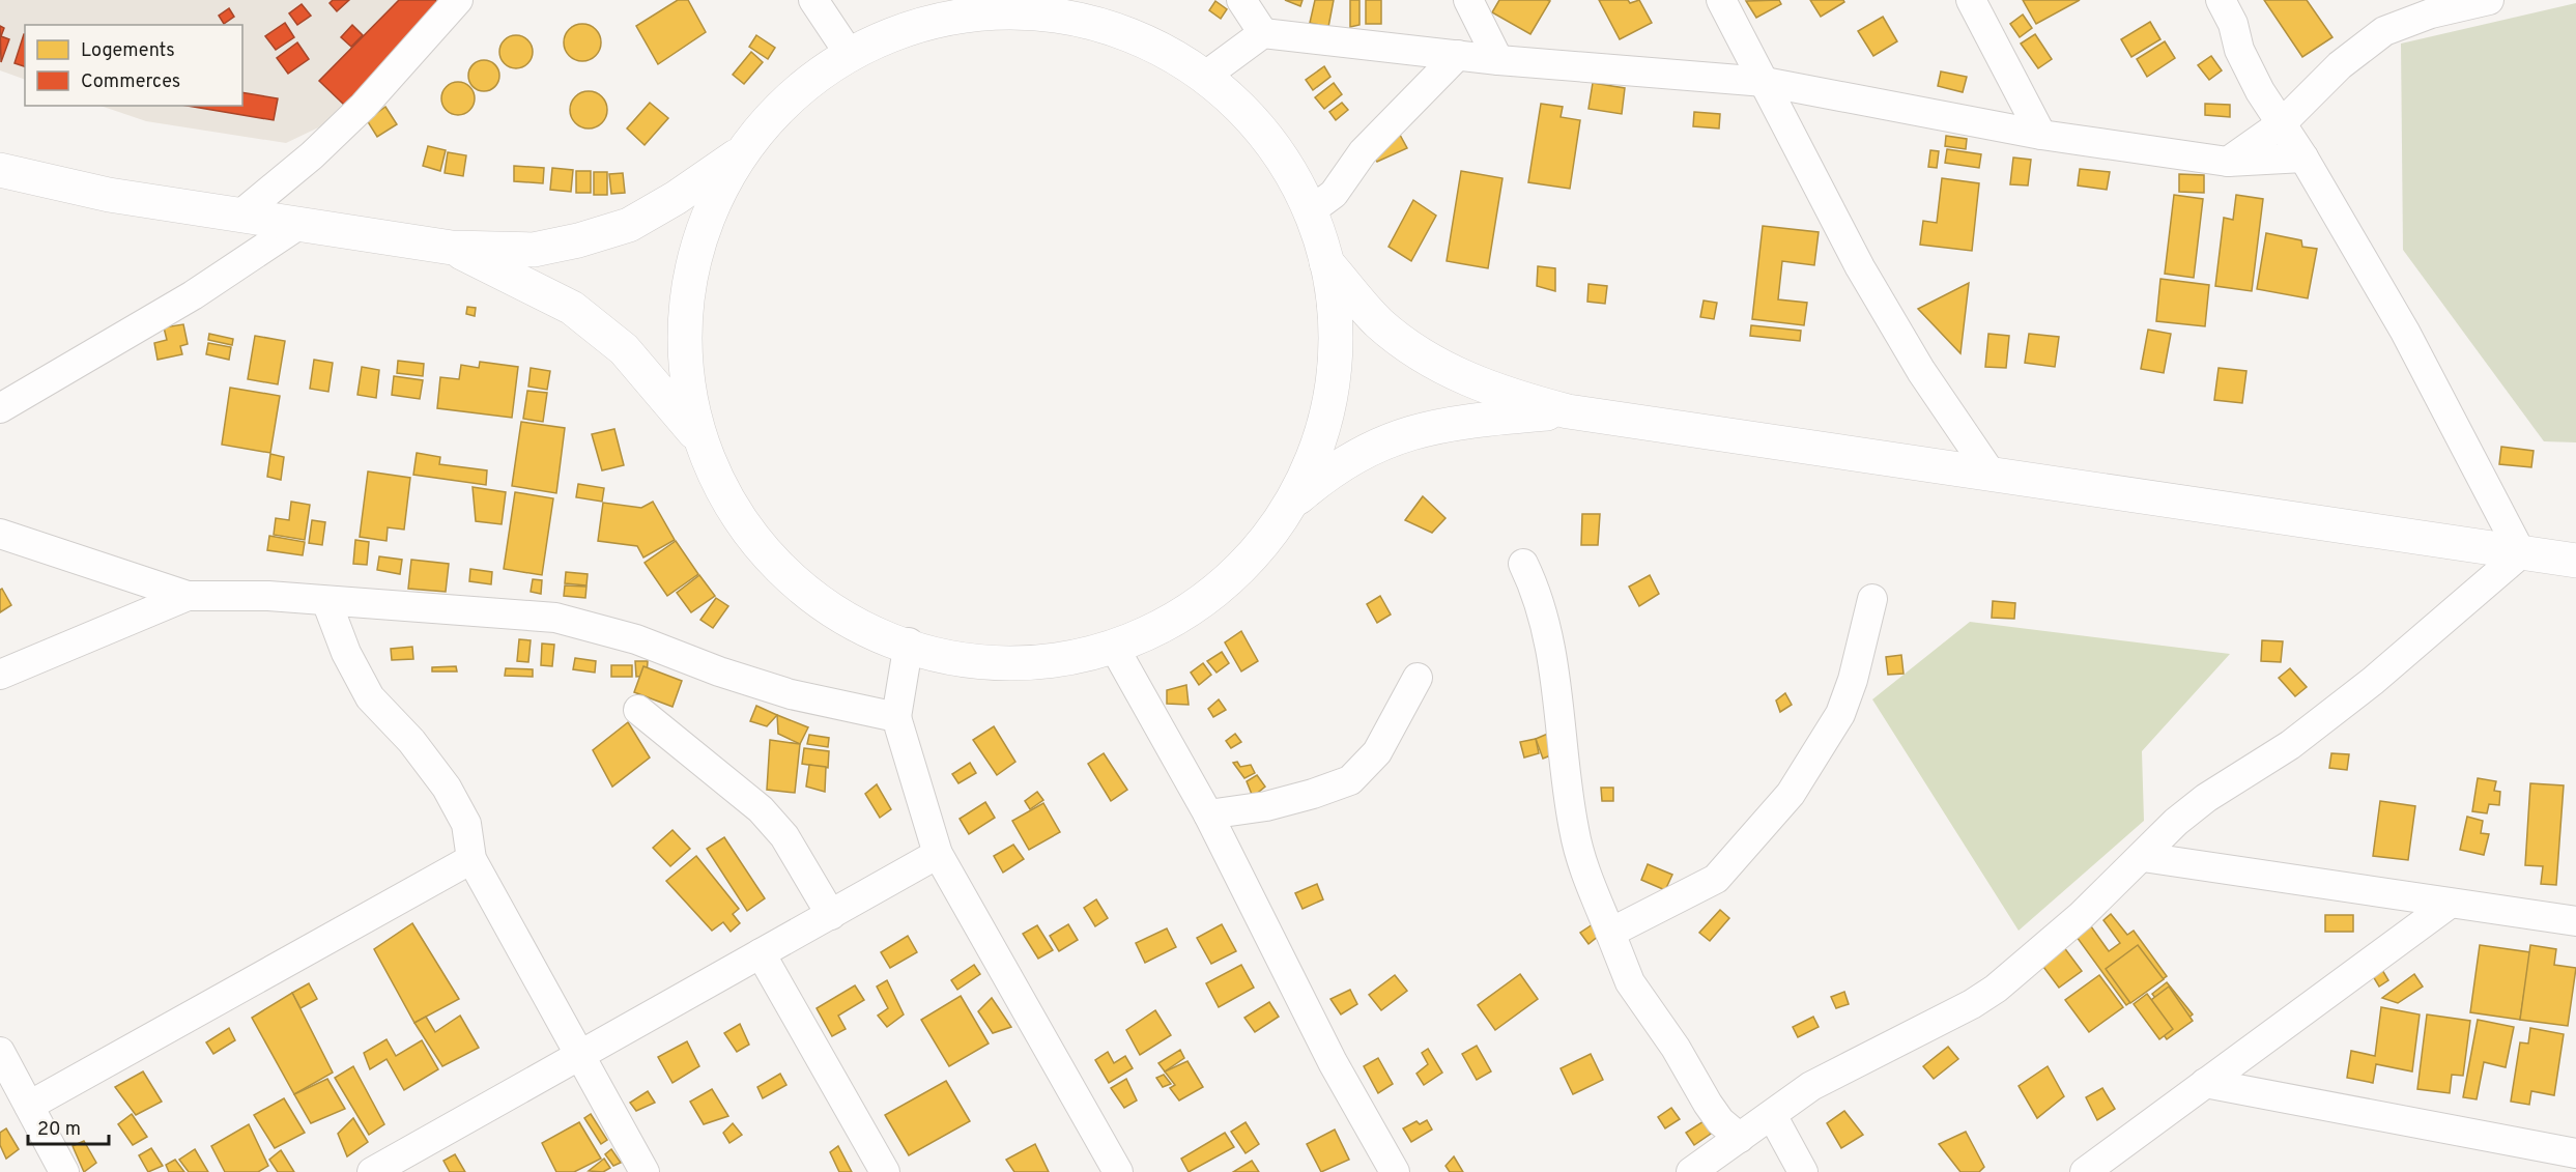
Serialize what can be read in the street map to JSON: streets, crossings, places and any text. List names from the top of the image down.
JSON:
{
  "legend": ["Logements", "Commerces"],
  "scale_bar": "20 m"
}
